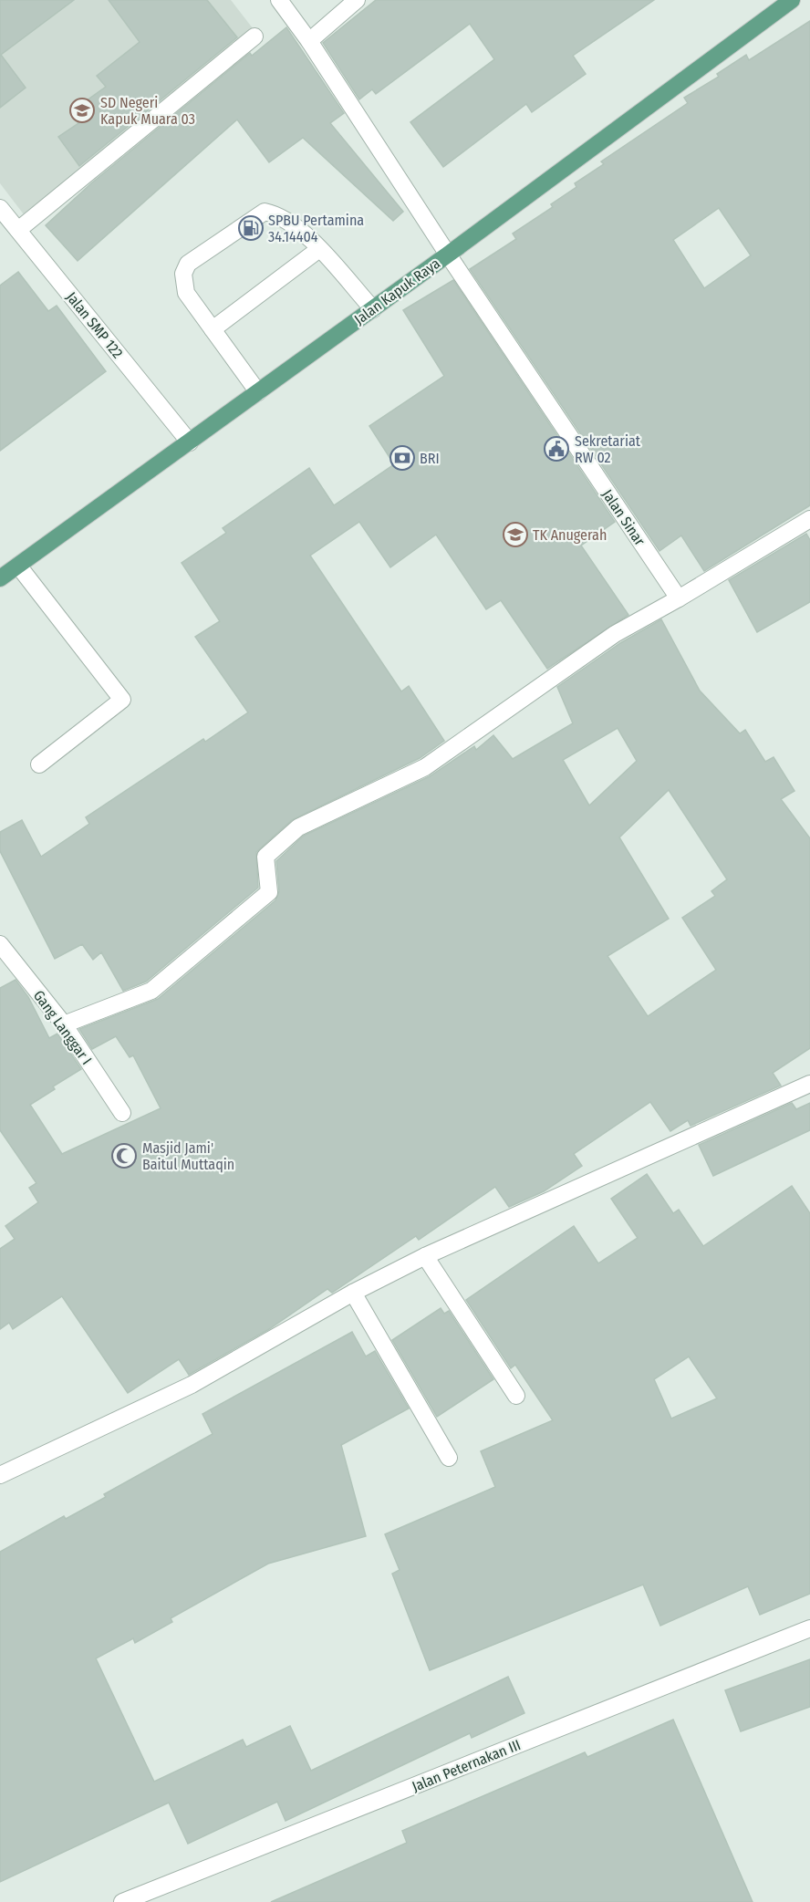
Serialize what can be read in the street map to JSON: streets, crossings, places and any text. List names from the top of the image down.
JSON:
{
  "streets": {
    "main road": ["Jalan Kapuk Raya"],
    "street": [
      "Jalan SMP 122",
      "Jalan Sinar",
      "Gang Langgar I",
      "Jalan Peternakan III"
    ]
  },
  "crossings": [
    ["Jalan Kapuk Raya", "Jalan SMP 122"],
    ["Jalan Kapuk Raya", "Jalan Sinar"]
  ],
  "places": {
    "school or university": ["SD Negeri Kapuk Muara 03", "TK Anugerah"],
    "fuel station": ["SPBU Pertamina 34.14404"],
    "public building": ["Sekretariat RW 02"],
    "bank": ["BRI"],
    "mosque": ["Masjid Jami' Baitul Muttaqin"]
  }
}
